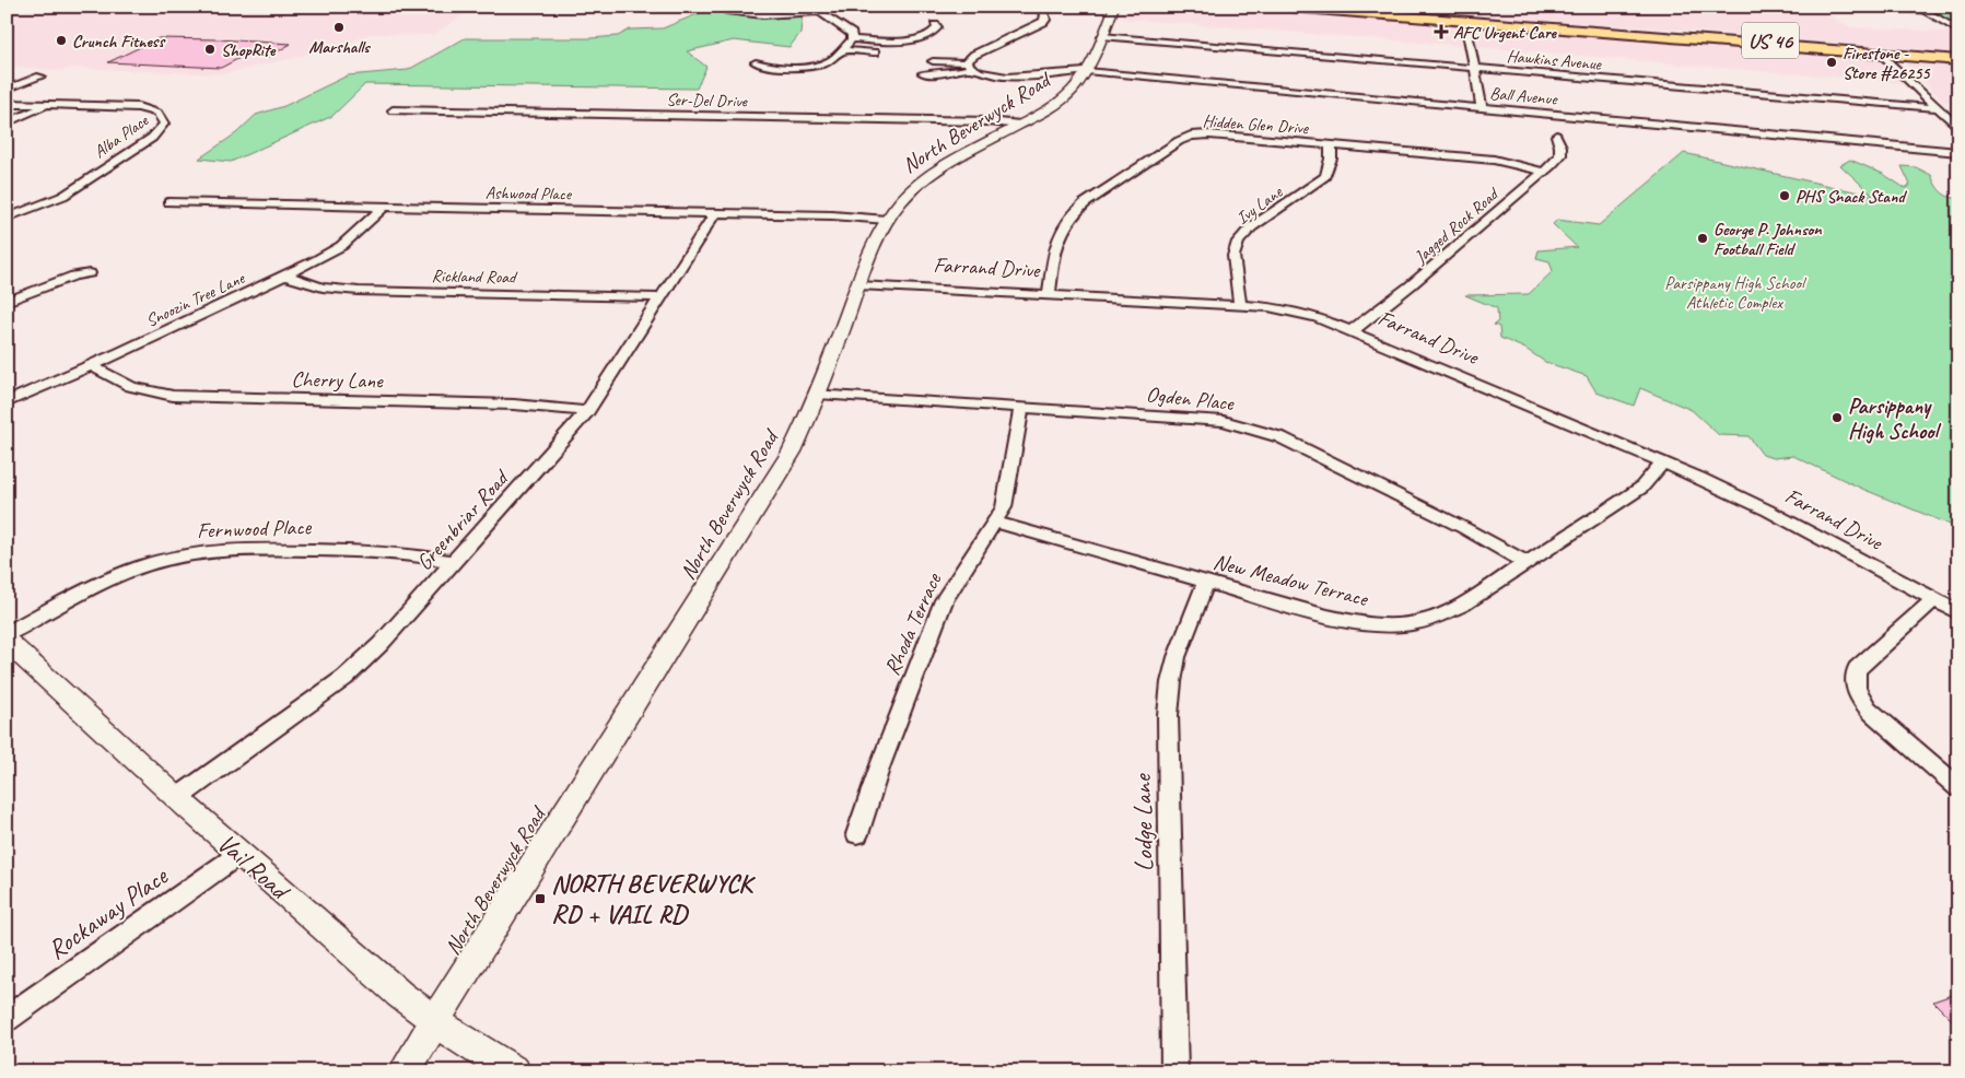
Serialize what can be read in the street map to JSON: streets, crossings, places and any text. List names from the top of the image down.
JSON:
{
  "streets": {
    "highway": ["US 46"],
    "street": [
      "Hawkins Avenue",
      "Ball Avenue",
      "Ser-Del Drive",
      "North Beverwyck Road",
      "Hidden Glen Drive",
      "Alba Place",
      "Ashwood Place",
      "Ivy Lane",
      "Jagged Rock Road",
      "Farrand Drive",
      "Rickland Road",
      "Snoozin Tree Lane",
      "Cherry Lane",
      "Ogden Place",
      "Greenbriar Road",
      "Fernwood Place",
      "New Meadow Terrace",
      "Rhoda Terrace",
      "Lodge Lane",
      "Vail Road",
      "Rockaway Place"
    ]
  },
  "crossings": [
    ["Hawkins Avenue", "North Beverwyck Road"],
    ["Ball Avenue", "North Beverwyck Road"],
    ["Ser-Del Drive", "North Beverwyck Road"],
    ["North Beverwyck Road", "Ashwood Place"],
    ["North Beverwyck Road", "Farrand Drive"],
    ["North Beverwyck Road", "Ogden Place"],
    ["North Beverwyck Road", "Vail Road"],
    ["Hidden Glen Drive", "Ivy Lane"],
    ["Hidden Glen Drive", "Jagged Rock Road"],
    ["Hidden Glen Drive", "Farrand Drive"],
    ["Ashwood Place", "Snoozin Tree Lane"],
    ["Ashwood Place", "Greenbriar Road"],
    ["Ivy Lane", "Farrand Drive"],
    ["Jagged Rock Road", "Farrand Drive"],
    ["Farrand Drive", "New Meadow Terrace"],
    ["Rickland Road", "Snoozin Tree Lane"],
    ["Rickland Road", "Greenbriar Road"],
    ["Snoozin Tree Lane", "Cherry Lane"],
    ["Cherry Lane", "Greenbriar Road"],
    ["Ogden Place", "New Meadow Terrace"],
    ["Ogden Place", "Rhoda Terrace"],
    ["Greenbriar Road", "Fernwood Place"],
    ["Greenbriar Road", "Vail Road"],
    ["New Meadow Terrace", "Rhoda Terrace"],
    ["New Meadow Terrace", "Lodge Lane"],
    ["Vail Road", "Rockaway Place"]
  ],
  "parks": ["Parsippany High School Athletic Complex"],
  "places": {
    "other": [
      "Marshalls",
      "Crunch Fitness",
      "ShopRite",
      "Firestone - Store #26255",
      "PHS Snack Stand",
      "George P. Johnson Football Field",
      "Parsippany High School"
    ],
    "health": ["AFC Urgent Care"],
    "transit": ["NORTH BEVERWYCK RD + VAIL RD"]
  }
}
